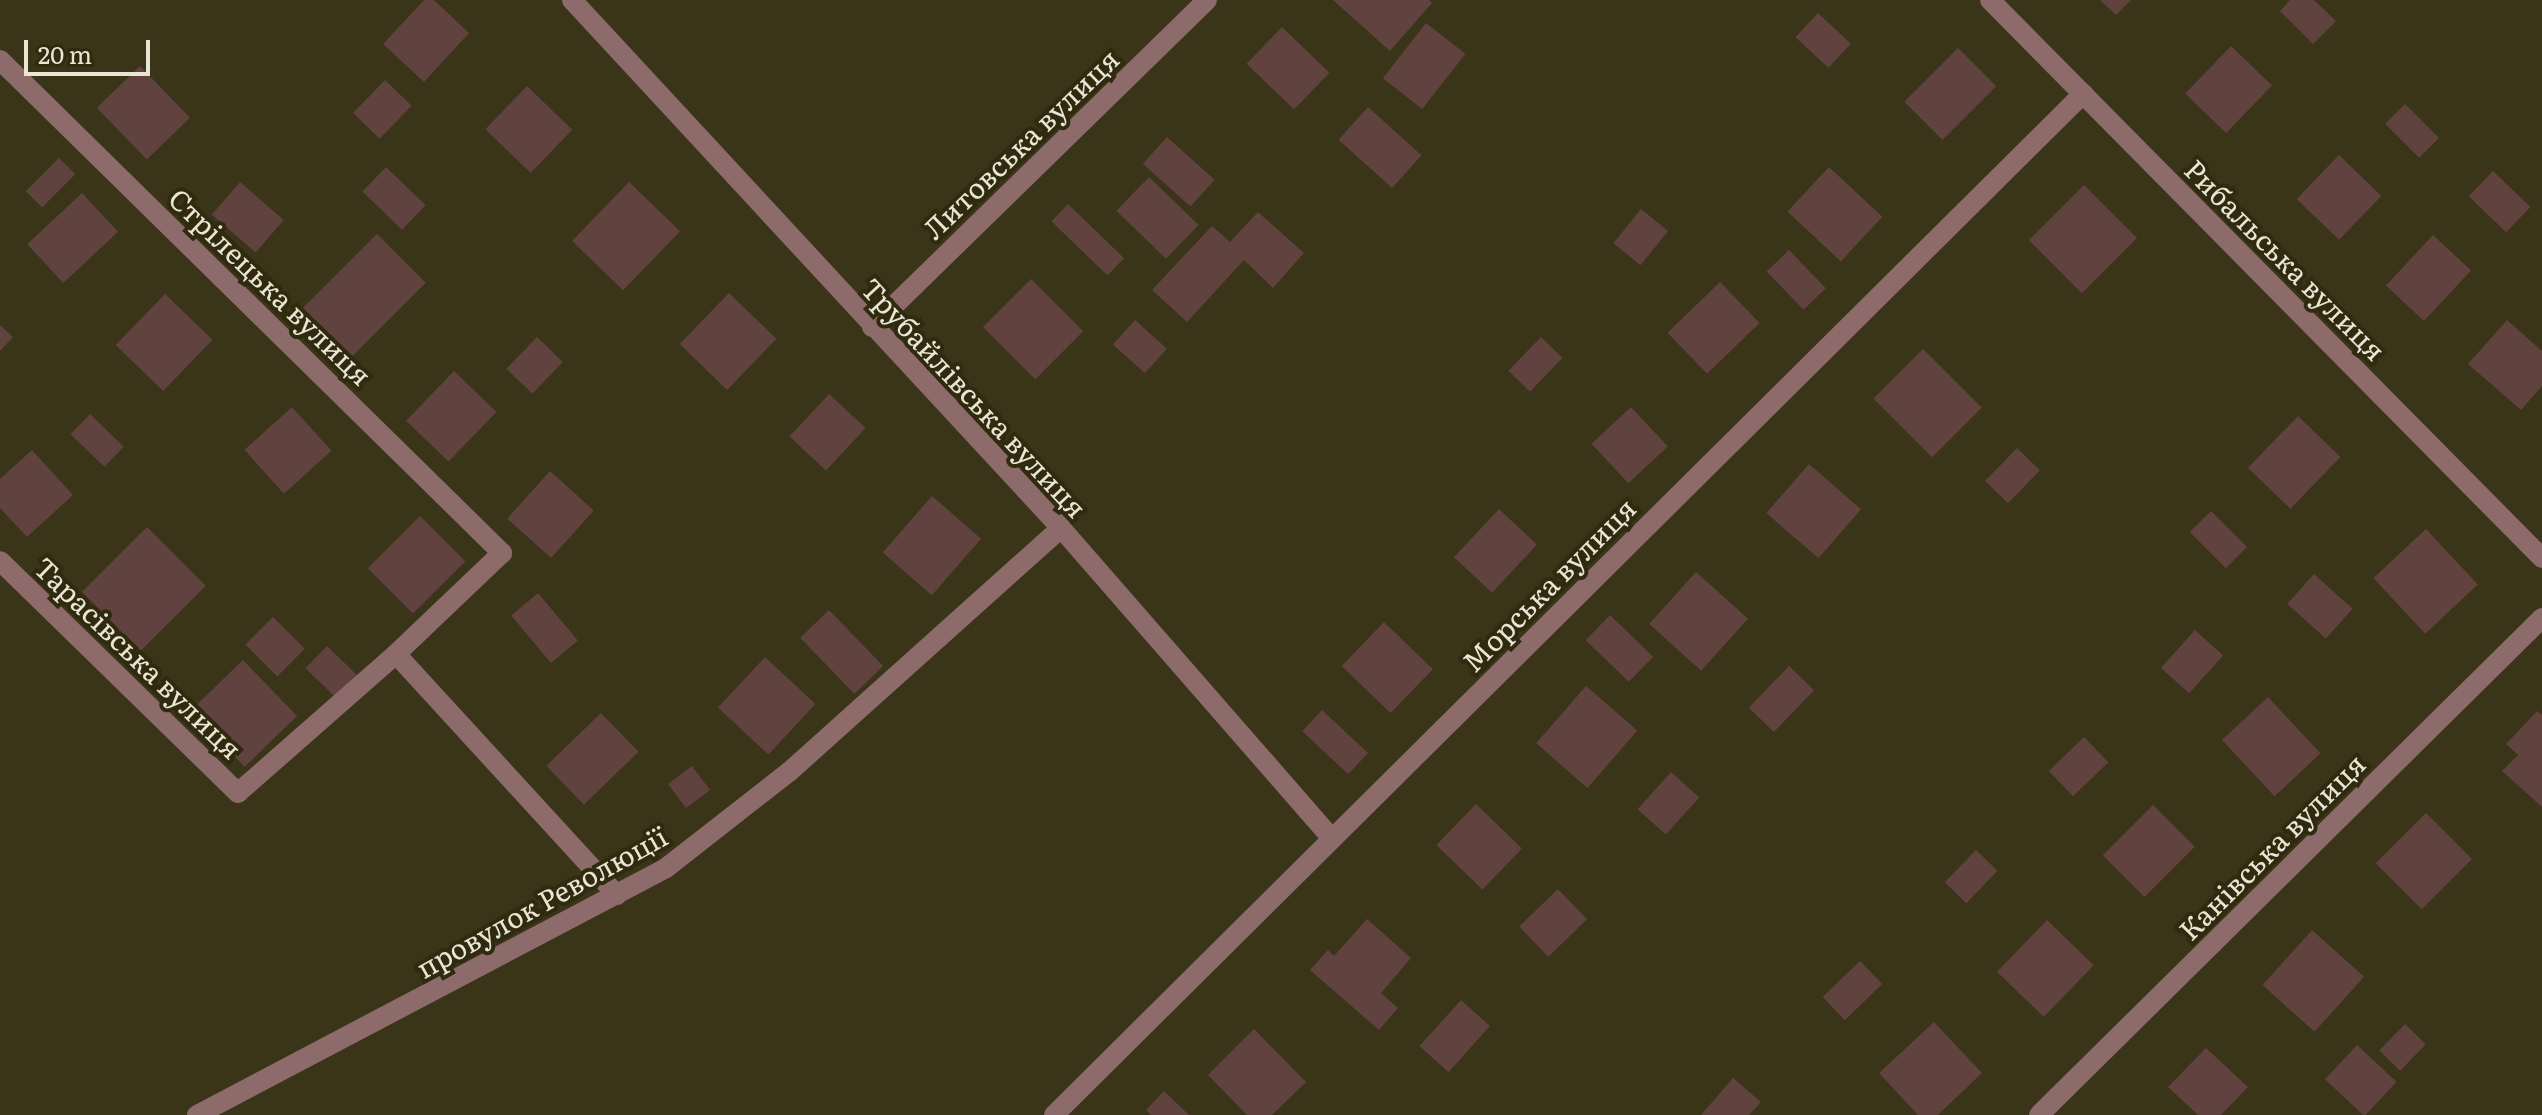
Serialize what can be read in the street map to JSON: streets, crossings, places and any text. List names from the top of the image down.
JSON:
{
  "streets": {
    "street": [
      "Литовська вулиця",
      "Рибальська вулиця",
      "Стрілецька вулиця",
      "Трубайлівська вулиця",
      "Морська вулиця",
      "Тарасівська вулиця",
      "Канівська вулиця",
      "провулок Революції"
    ]
  },
  "crossings": [
    ["Литовська вулиця", "Трубайлівська вулиця"],
    ["Рибальська вулиця", "Морська вулиця"],
    ["Стрілецька вулиця", "Тарасівська вулиця"],
    ["Трубайлівська вулиця", "Морська вулиця"],
    ["Трубайлівська вулиця", "провулок Революції"]
  ],
  "scale_bar": "20 m"
}
